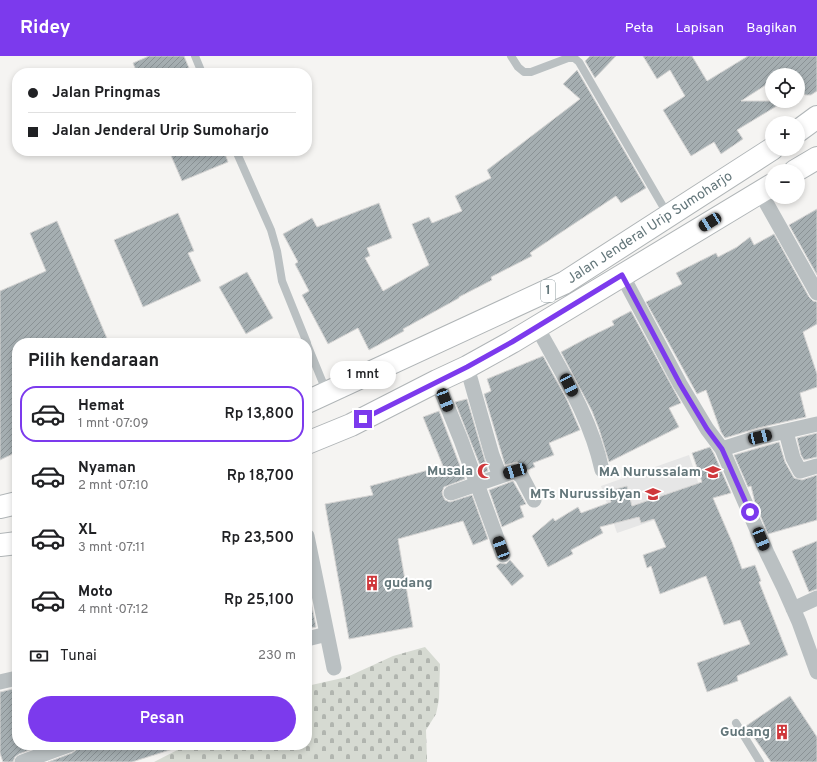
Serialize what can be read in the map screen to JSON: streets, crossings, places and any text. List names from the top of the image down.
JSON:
{
  "streets": {
    "highway": ["Jalan Jenderal Urip Sumoharjo", "1"]
  },
  "places": {
    "mosque": ["Musala"],
    "school or university": ["MA Nurussalam", "MTs Nurussibyan"],
    "building": ["gudang", "Gudang"]
  },
  "page": {
    "header": "Ridey",
    "nav": ["Peta", "Lapisan", "Bagikan"],
    "map_buttons": ["+", "−"],
    "banner": ["Jalan Pringmas", "Jalan Jenderal Urip Sumoharjo"],
    "heading": "Pilih kendaraan",
    "bubble": "1 mnt",
    "list": [
      {
        "name": "Hemat",
        "note": "1 mnt · 07:09",
        "value": "Rp 13,800"
      },
      {
        "name": "Nyaman",
        "note": "2 mnt · 07:10",
        "value": "Rp 18,700"
      },
      {
        "name": "XL",
        "note": "3 mnt · 07:11",
        "value": "Rp 23,500"
      },
      {
        "name": "Moto",
        "note": "4 mnt · 07:12",
        "value": "Rp 25,100"
      }
    ],
    "pay": ["Tunai", "230 m"],
    "buttons": "Pesan"
  }
}
